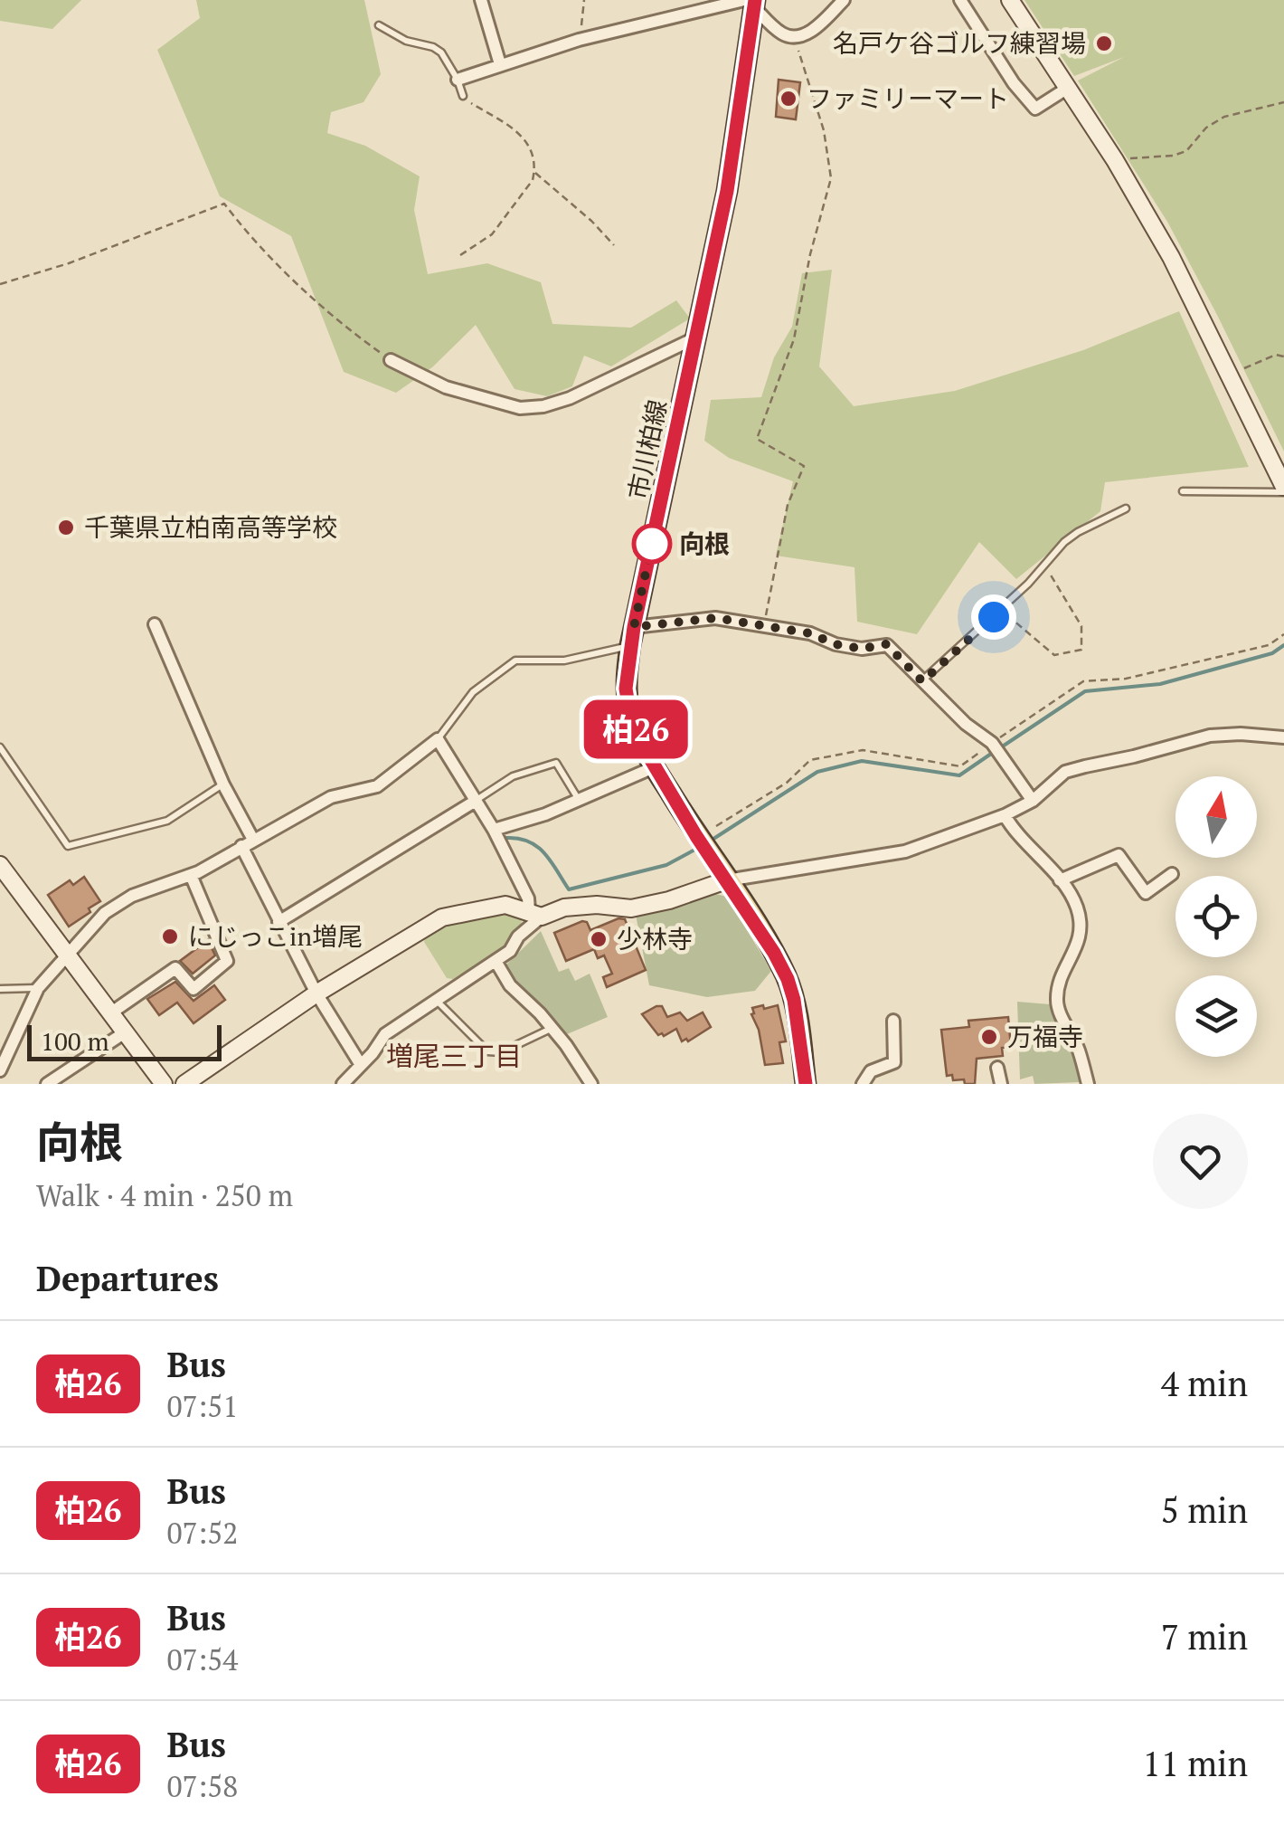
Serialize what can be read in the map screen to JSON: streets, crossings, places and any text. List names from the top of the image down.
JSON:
{
  "streets": {
    "main road": ["市川柏線"]
  },
  "districts": ["増尾三丁目"],
  "places": [
    "名戸ケ谷ゴルフ練習場",
    "ファミリーマート",
    "千葉県立柏南高等学校",
    "向根",
    "にじっこin増尾",
    "少林寺",
    "万福寺"
  ],
  "lines": ["bus line 柏26"],
  "scale_bar": "100 m",
  "north": "top",
  "page": {
    "on_map": "柏26",
    "scale": "100 m",
    "heading": [
      ["向根", "Walk · 4 min · 250 m"],
      "Departures"
    ],
    "list": [
      {
        "mark": "柏26",
        "name": "Bus",
        "note": "07:51",
        "value": "4 min"
      },
      {
        "mark": "柏26",
        "name": "Bus",
        "note": "07:52",
        "value": "5 min"
      },
      {
        "mark": "柏26",
        "name": "Bus",
        "note": "07:54",
        "value": "7 min"
      },
      {
        "mark": "柏26",
        "name": "Bus",
        "note": "07:58",
        "value": "11 min"
      }
    ]
  }
}
